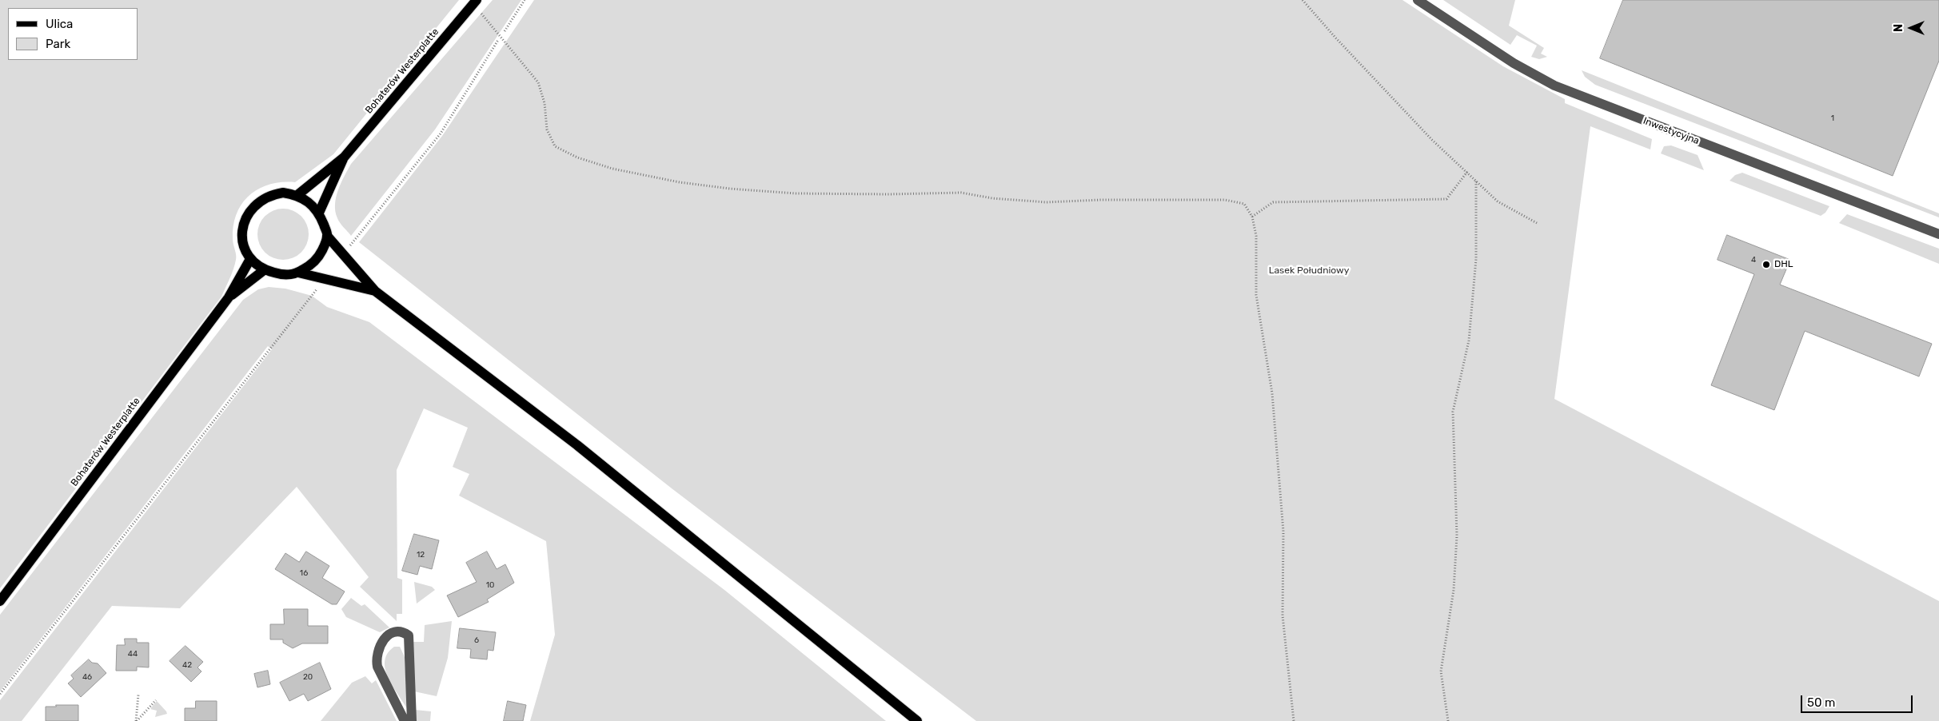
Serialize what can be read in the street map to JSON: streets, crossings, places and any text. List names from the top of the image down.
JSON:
{
  "streets": {
    "main road": ["Bohaterów Westerplatte"],
    "street": ["Inwestycyjna"]
  },
  "parks": ["Lasek Południowy"],
  "places": ["DHL"],
  "house_numbers": [
    "1",
    "4",
    "12",
    "16",
    "10",
    "6",
    "44",
    "42",
    "46",
    "20"
  ],
  "legend": ["Ulica", "Park"],
  "scale_bar": "50 m",
  "north": "left"
}
